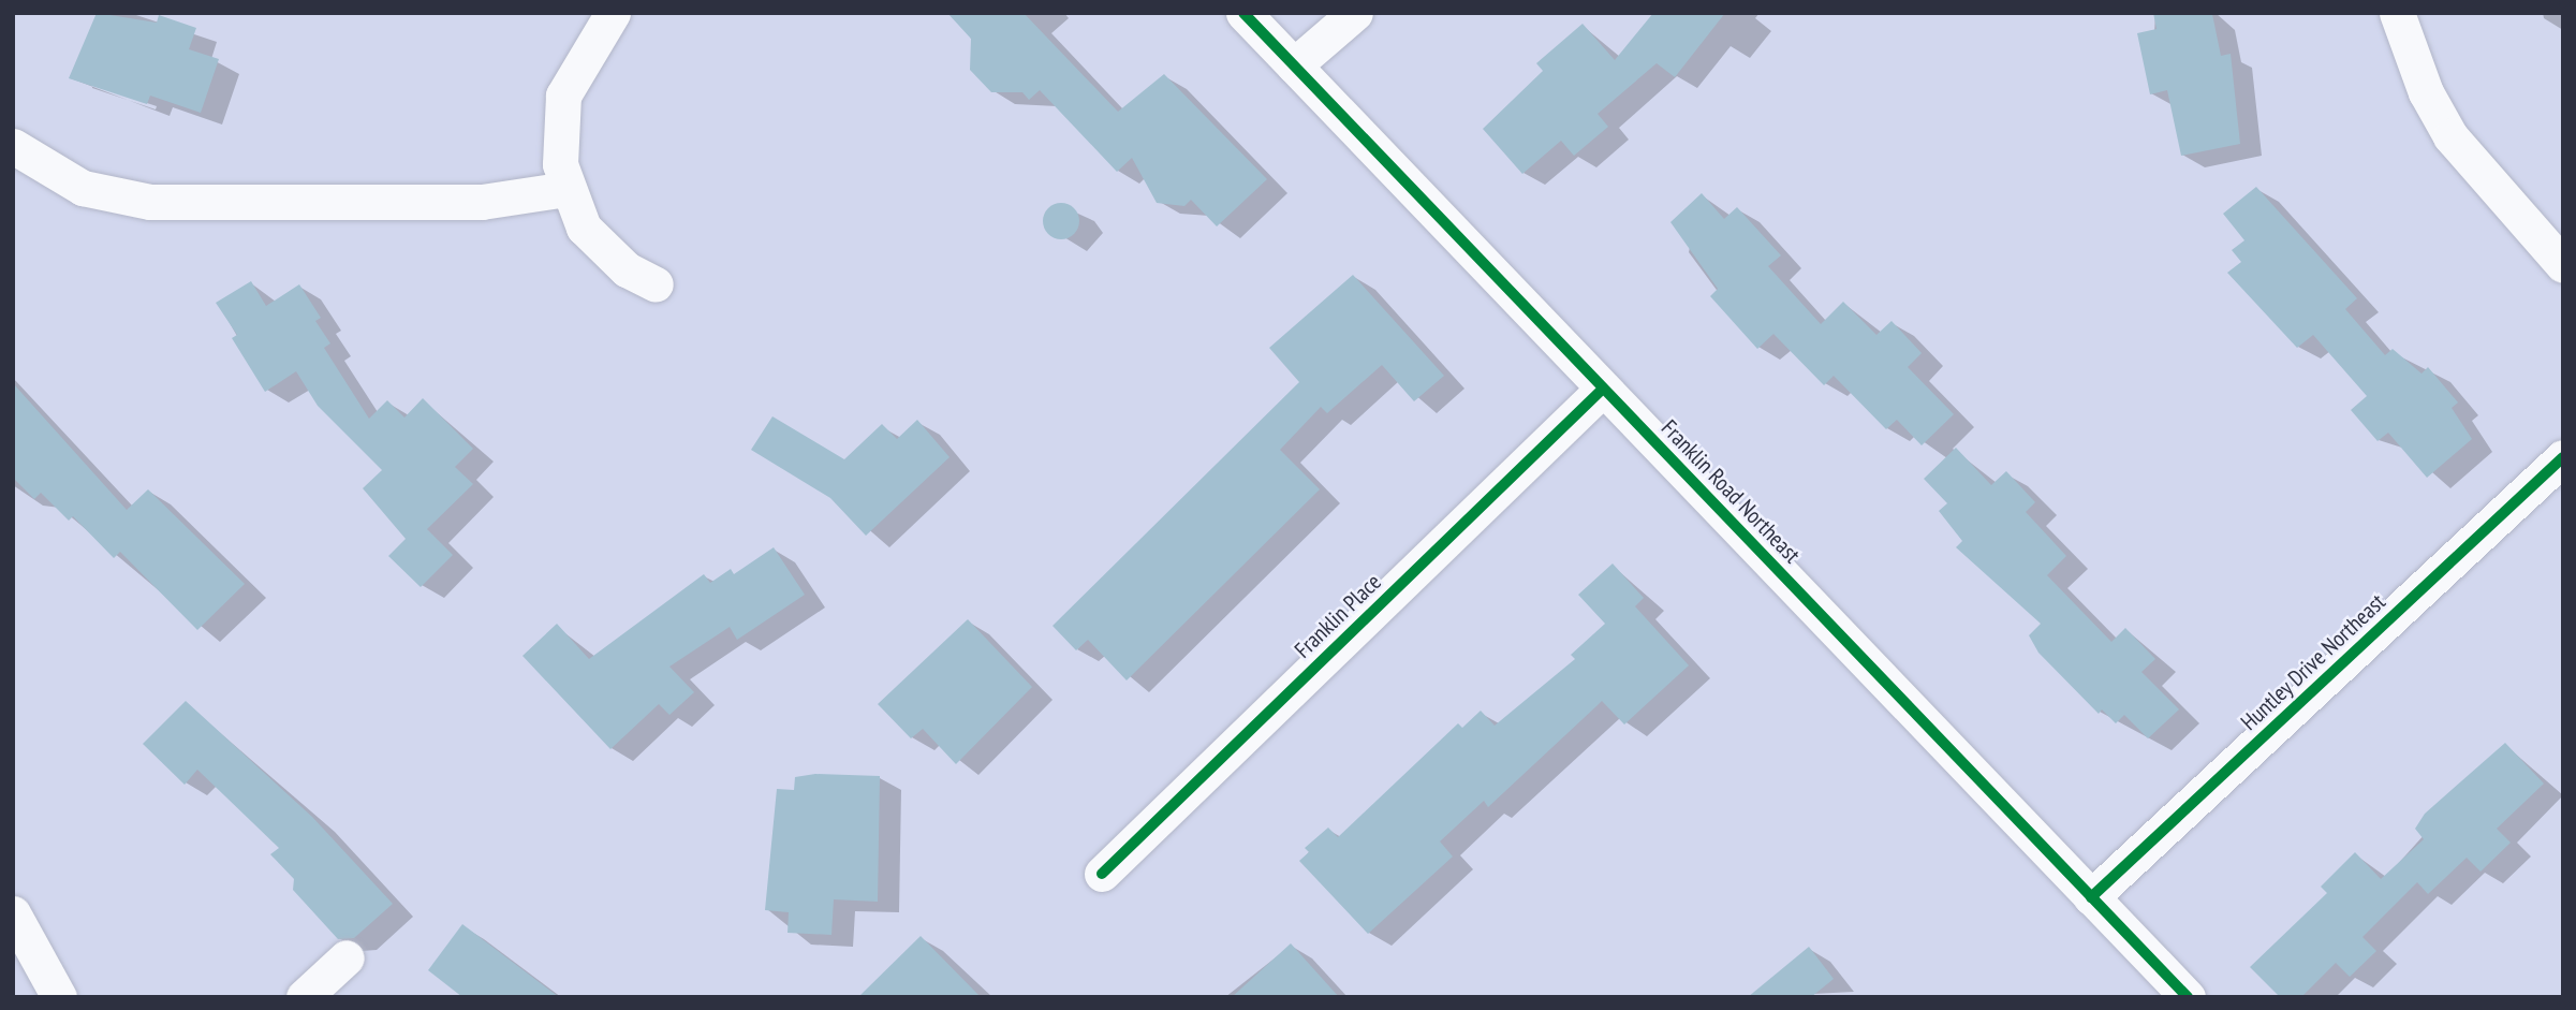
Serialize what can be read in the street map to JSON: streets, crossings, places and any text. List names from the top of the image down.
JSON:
{
  "streets": {
    "street": ["Franklin Road Northeast", "Franklin Place", "Huntley Drive Northeast"]
  },
  "crossings": [
    ["Franklin Road Northeast", "Franklin Place"],
    ["Franklin Road Northeast", "Huntley Drive Northeast"]
  ]
}
